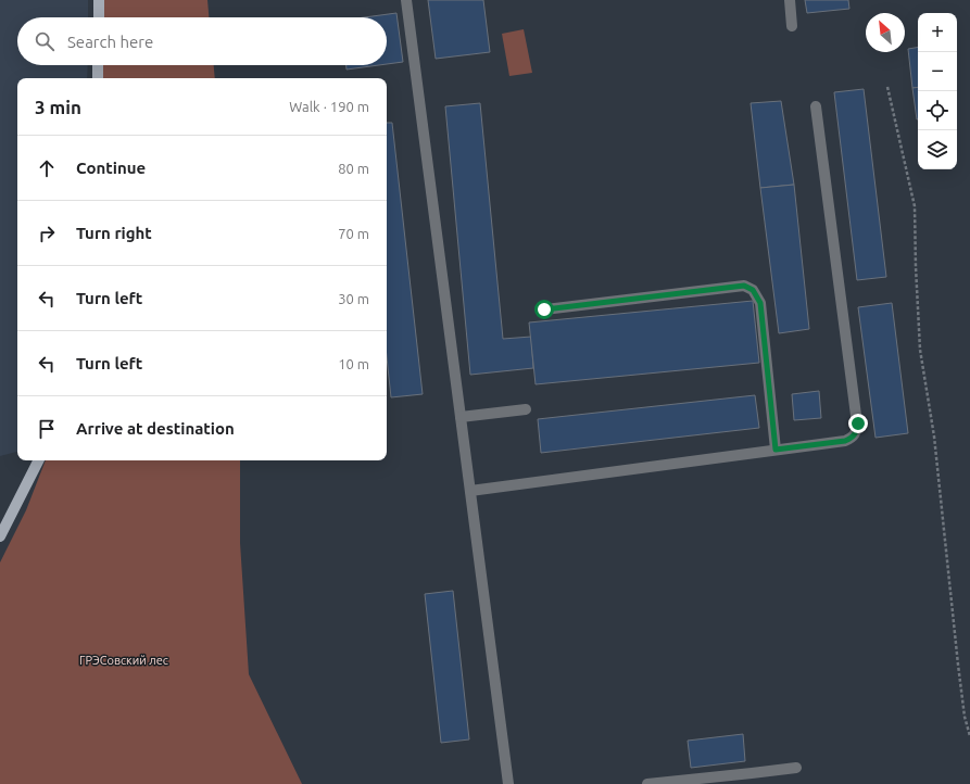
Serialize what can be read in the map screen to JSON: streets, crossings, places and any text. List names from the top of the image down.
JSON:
{
  "parks": ["ГРЭСовский лес"],
  "north": "top left",
  "page": {
    "map_buttons": ["+", "−"],
    "search": "Search here",
    "heading": ["3 min", "Walk · 190 m"],
    "list": [
      ["Continue", "80 m"],
      ["Turn right", "70 m"],
      ["Turn left", "30 m"],
      ["Turn left", "10 m"],
      "Arrive at destination"
    ]
  }
}
